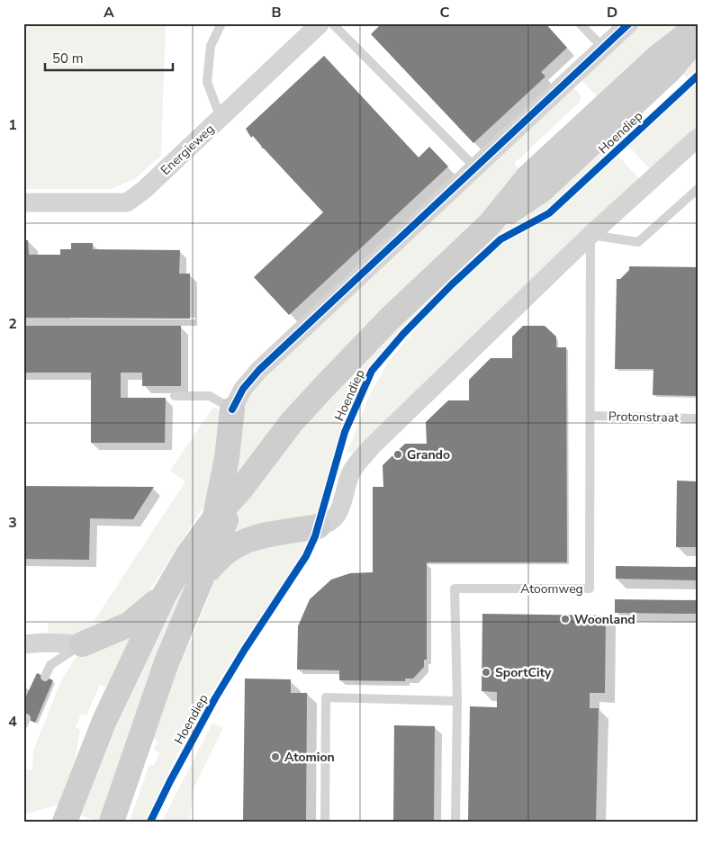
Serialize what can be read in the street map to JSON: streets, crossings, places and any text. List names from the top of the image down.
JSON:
{
  "streets": {
    "main road": ["Hoendiep"],
    "street": ["Energieweg"],
    "lane": ["Protonstraat", "Atoomweg"]
  },
  "crossings": [
    ["Protonstraat", "Atoomweg"]
  ],
  "places": [
    "Grando",
    "Woonland",
    "SportCity",
    "Atomion"
  ],
  "scale_bar": "50 m",
  "grid": {
    "columns": [
      "A",
      "B",
      "C",
      "D"
    ],
    "rows": [
      "1",
      "2",
      "3",
      "4"
    ]
  }
}
